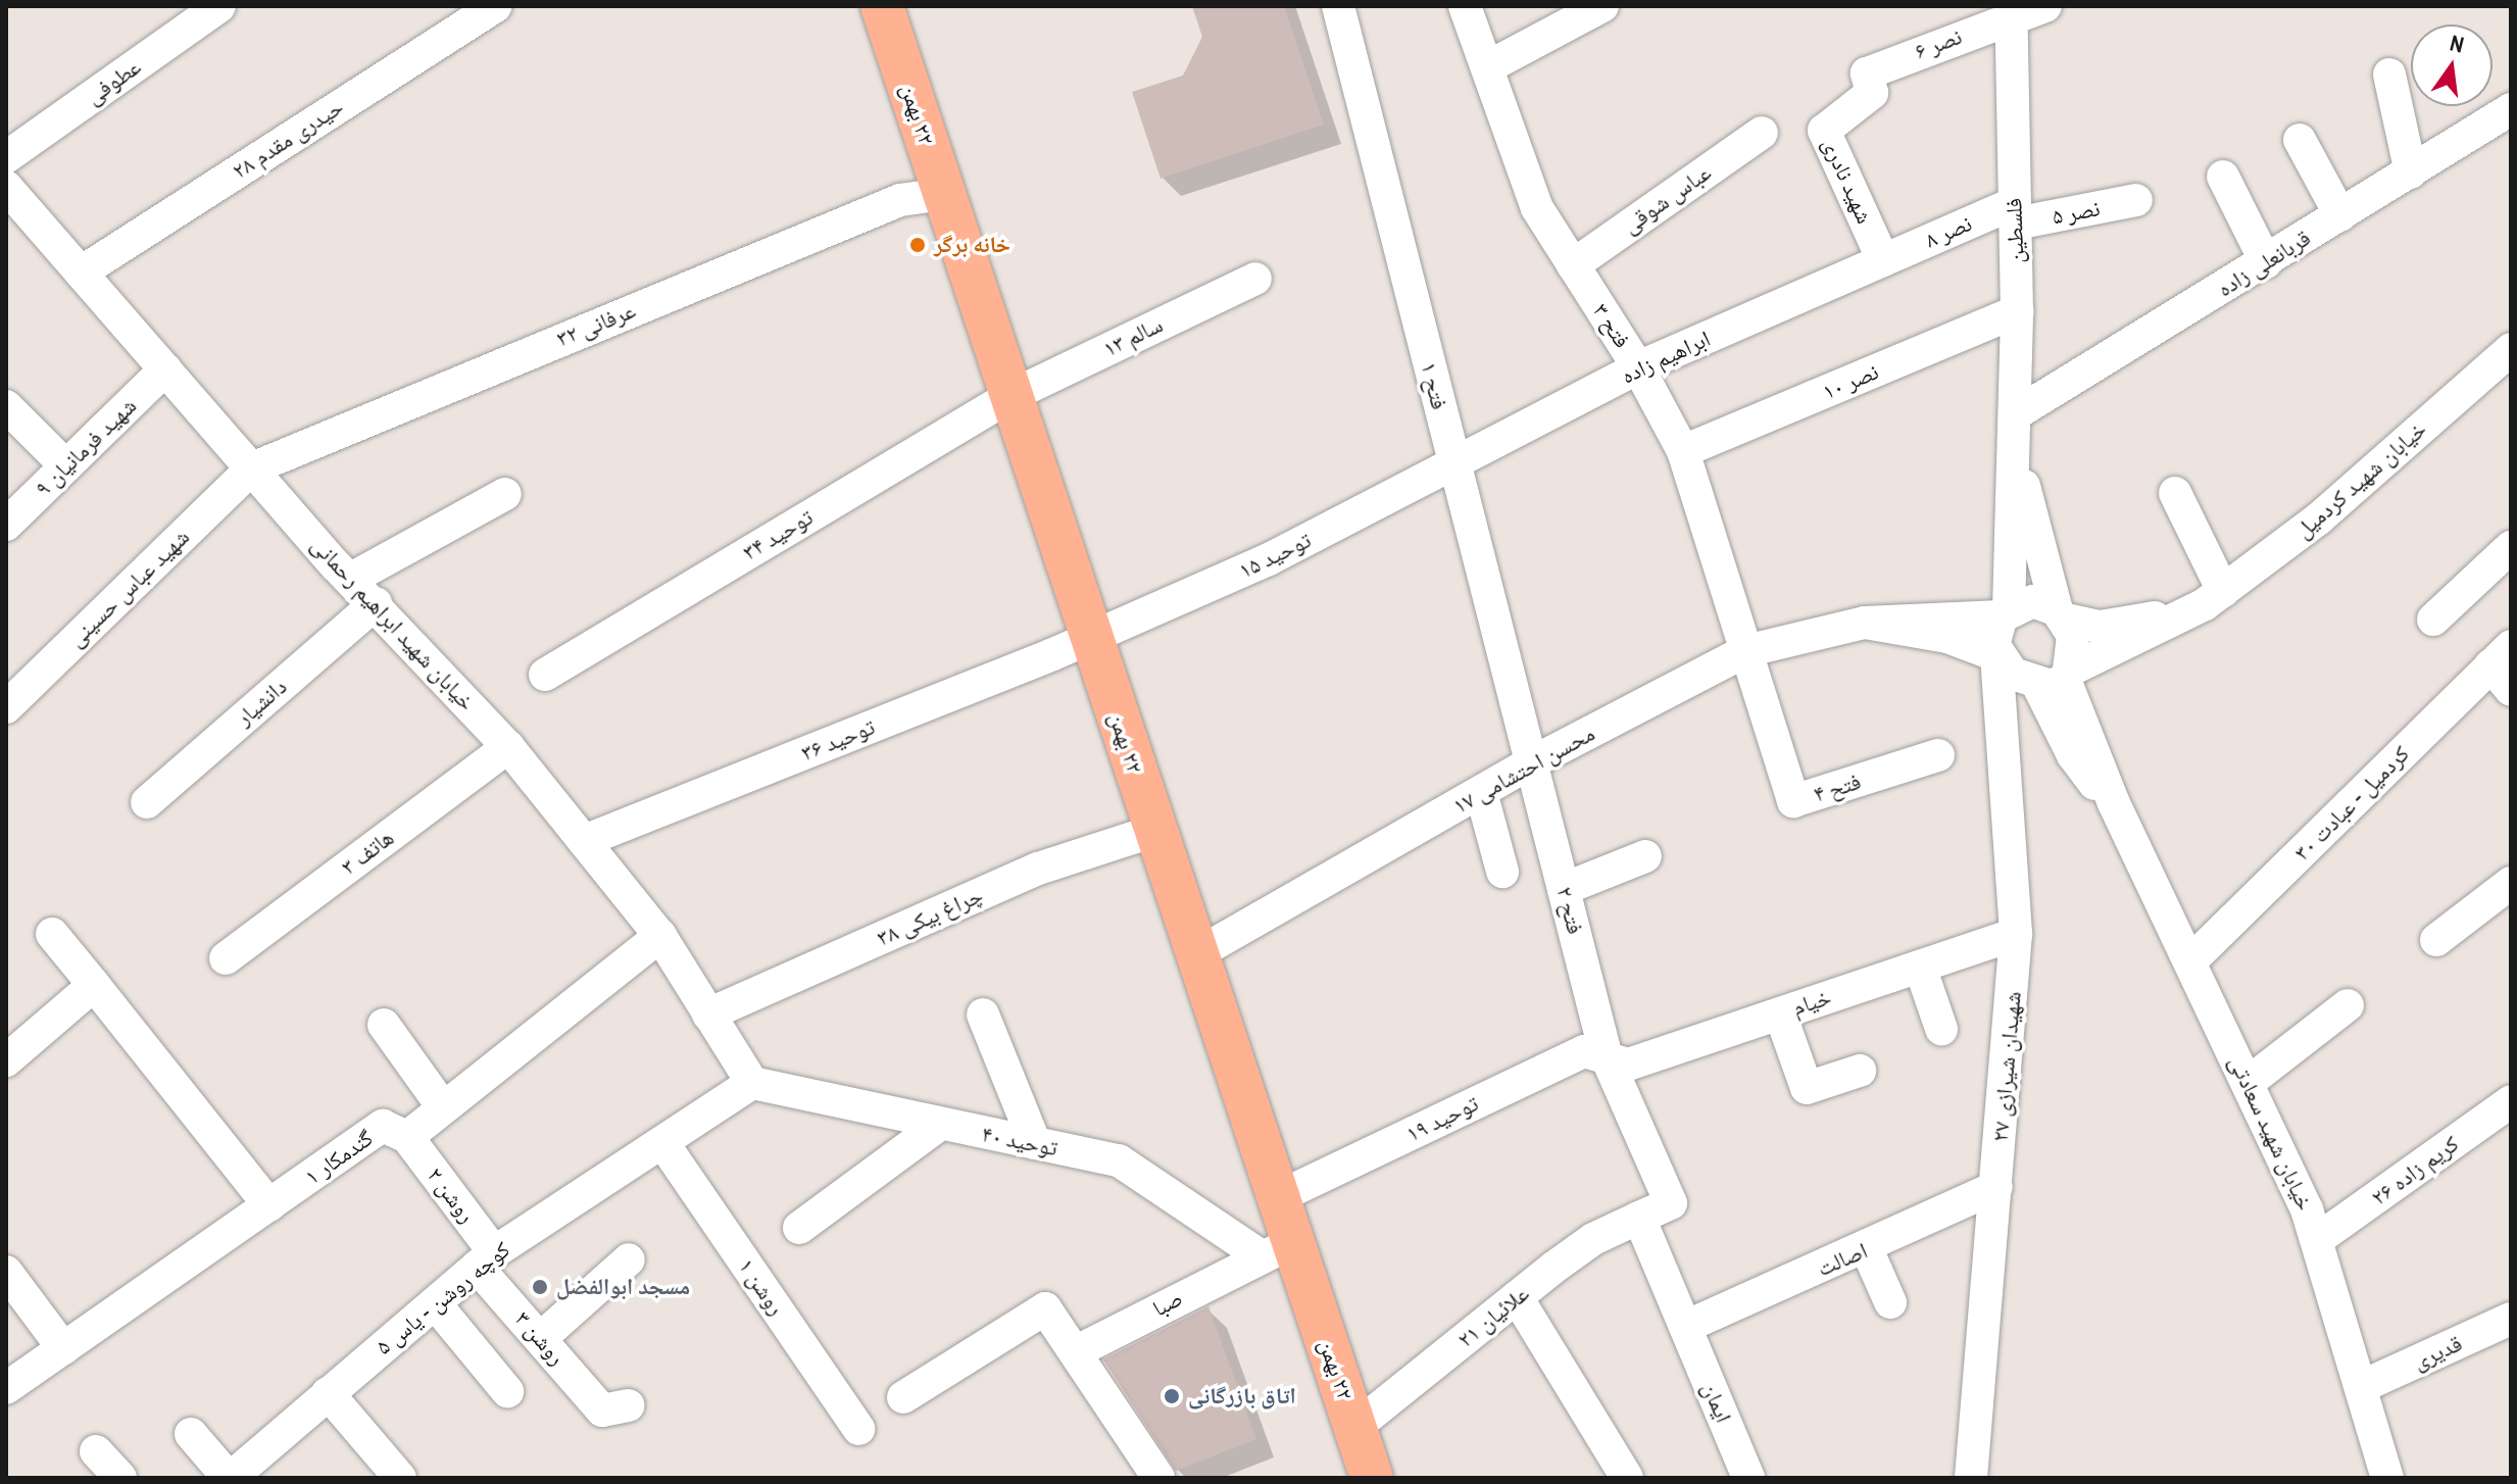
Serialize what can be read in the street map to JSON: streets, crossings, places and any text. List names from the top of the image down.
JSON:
{
  "streets": {
    "main road": ["٢٢ بهمن"],
    "street": [
      "نصر ۶",
      "عطوفی",
      "حیدری مقدم ۲۸",
      "شهید نادری",
      "عباس شوقی",
      "نصر ۵",
      "فلسطین",
      "نصر ۸",
      "قربانعلی زاده",
      "عرفانی ۳۲",
      "فتح ۳",
      "سالم ۱۳",
      "ابراهیم زاده",
      "نصر ۱۰",
      "فتح ۱",
      "شهید فرمانیان ۹",
      "خیابان شهید کردمیل",
      "توحید ۳۴",
      "توحید ۱۵",
      "شهید عباس حسینی",
      "خیابان شهید ابراهیم رحمانی",
      "دانشیار",
      "توحید ۳۶",
      "محسن احتشامی ۱۷",
      "فتح ۴",
      "کردمیل - عبادت ۳۰",
      "هاتف ۳",
      "فتح ۲",
      "چراغ بیکی ۳۸",
      "خیام",
      "شهیدان شیرازی ۲۷",
      "توحید ۱۹",
      "خیابان شهید سعادتی",
      "توحید ۴۰",
      "گندمکار ۱",
      "کریم زاده ۲۶",
      "روشن ۲",
      "اصالت",
      "روشن ۱",
      "کوچه روشن - یاس ۵",
      "صبا",
      "علائیان ۲۱",
      "روشن ۳",
      "قدیری",
      "ایمان"
    ]
  },
  "crossings": [
    ["نصر ۶", "شهید نادری"],
    ["نصر ۶", "فلسطین"],
    ["٢٢ بهمن", "عرفانی ۳۲"],
    ["٢٢ بهمن", "سالم ۱۳"],
    ["٢٢ بهمن", "توحید ۳۴"],
    ["٢٢ بهمن", "توحید ۱۵"],
    ["٢٢ بهمن", "توحید ۳۶"],
    ["٢٢ بهمن", "محسن احتشامی ۱۷"],
    ["٢٢ بهمن", "چراغ بیکی ۳۸"],
    ["٢٢ بهمن", "توحید ۱۹"],
    ["٢٢ بهمن", "توحید ۴۰"],
    ["٢٢ بهمن", "صبا"],
    ["٢٢ بهمن", "علائیان ۲۱"],
    ["حیدری مقدم ۲۸", "خیابان شهید ابراهیم رحمانی"],
    ["شهید نادری", "نصر ۸"],
    ["شهید نادری", "ابراهیم زاده"],
    ["عباس شوقی", "فتح ۳"],
    ["نصر ۵", "فلسطین"],
    ["نصر ۵", "نصر ۸"],
    ["فلسطین", "نصر ۸"],
    ["فلسطین", "قربانعلی زاده"],
    ["فلسطین", "نصر ۱۰"],
    ["نصر ۸", "ابراهیم زاده"],
    ["عرفانی ۳۲", "شهید عباس حسینی"],
    ["عرفانی ۳۲", "خیابان شهید ابراهیم رحمانی"],
    ["فتح ۳", "ابراهیم زاده"],
    ["فتح ۳", "نصر ۱۰"],
    ["فتح ۳", "محسن احتشامی ۱۷"],
    ["فتح ۳", "فتح ۴"],
    ["سالم ۱۳", "توحید ۳۴"],
    ["ابراهیم زاده", "فتح ۱"],
    ["ابراهیم زاده", "توحید ۱۵"],
    ["فتح ۱", "توحید ۱۵"],
    ["فتح ۱", "محسن احتشامی ۱۷"],
    ["فتح ۱", "فتح ۲"],
    ["شهید فرمانیان ۹", "خیابان شهید ابراهیم رحمانی"],
    ["توحید ۱۵", "توحید ۳۶"],
    ["شهید عباس حسینی", "خیابان شهید ابراهیم رحمانی"],
    ["خیابان شهید ابراهیم رحمانی", "دانشیار"],
    ["خیابان شهید ابراهیم رحمانی", "توحید ۳۶"],
    ["خیابان شهید ابراهیم رحمانی", "هاتف ۳"],
    ["خیابان شهید ابراهیم رحمانی", "چراغ بیکی ۳۸"],
    ["خیابان شهید ابراهیم رحمانی", "توحید ۴۰"],
    ["خیابان شهید ابراهیم رحمانی", "گندمکار ۱"],
    ["خیابان شهید ابراهیم رحمانی", "کوچه روشن - یاس ۵"],
    ["محسن احتشامی ۱۷", "فتح ۴"],
    ["محسن احتشامی ۱۷", "فتح ۲"],
    ["محسن احتشامی ۱۷", "شهیدان شیرازی ۲۷"],
    ["محسن احتشامی ۱۷", "خیابان شهید سعادتی"],
    ["کردمیل - عبادت ۳۰", "خیابان شهید سعادتی"],
    ["فتح ۲", "خیام"],
    ["فتح ۲", "توحید ۱۹"],
    ["فتح ۲", "علائیان ۲۱"],
    ["فتح ۲", "ایمان"],
    ["خیام", "شهیدان شیرازی ۲۷"],
    ["خیام", "توحید ۱۹"],
    ["شهیدان شیرازی ۲۷", "خیابان شهید سعادتی"],
    ["شهیدان شیرازی ۲۷", "اصالت"],
    ["خیابان شهید سعادتی", "کریم زاده ۲۶"],
    ["خیابان شهید سعادتی", "قدیری"],
    ["توحید ۴۰", "کوچه روشن - یاس ۵"],
    ["توحید ۴۰", "صبا"],
    ["گندمکار ۱", "روشن ۲"],
    ["روشن ۲", "کوچه روشن - یاس ۵"],
    ["روشن ۲", "روشن ۳"],
    ["اصالت", "ایمان"],
    ["روشن ۱", "کوچه روشن - یاس ۵"],
    ["کوچه روشن - یاس ۵", "روشن ۳"],
    ["علائیان ۲۱", "ایمان"]
  ],
  "places": ["خانه برگر", "مسجد ابوالفضل", "اتاق بازرگانی"],
  "north": "top"
}
